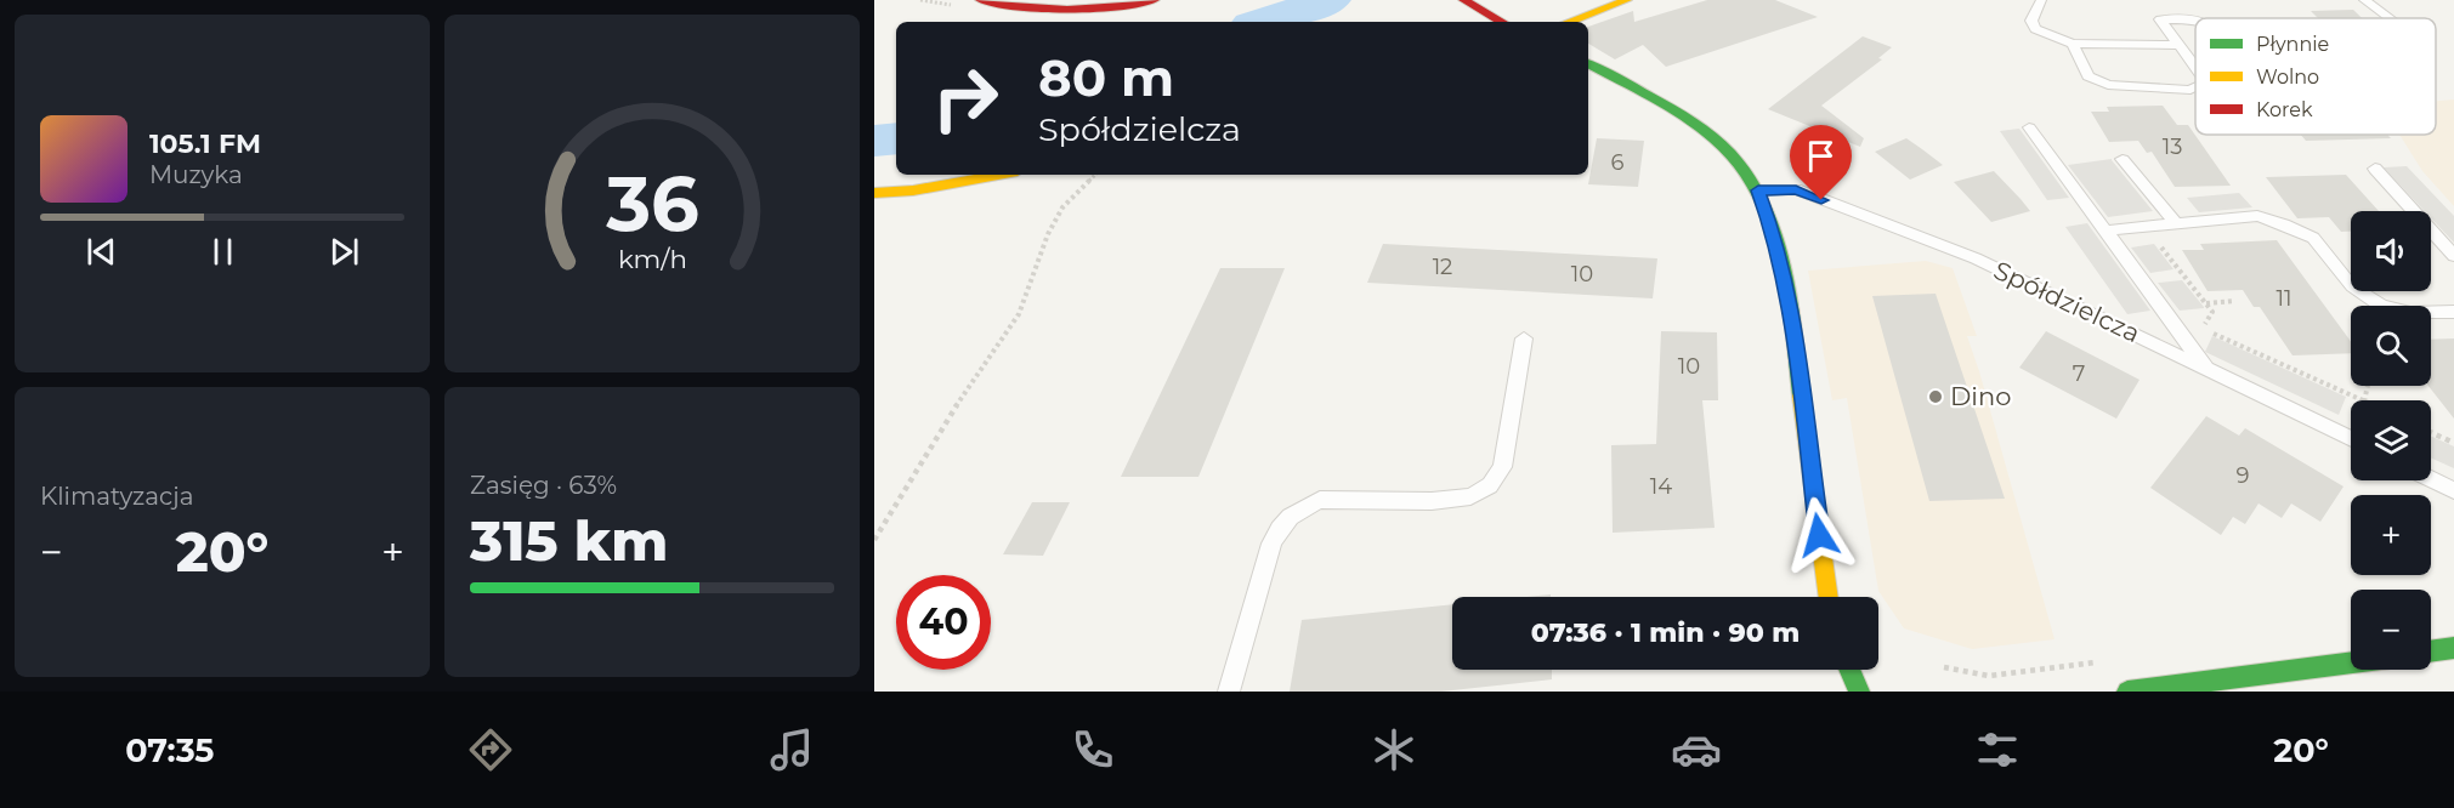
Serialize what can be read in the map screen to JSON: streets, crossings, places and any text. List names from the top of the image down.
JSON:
{
  "streets": {
    "lane": ["Spółdzielcza"]
  },
  "places": ["Dino"],
  "house_numbers": [
    "13",
    "6",
    "12",
    "10",
    "11",
    "10",
    "7",
    "9",
    "14"
  ],
  "legend": ["Płynnie", "Wolno", "Korek"],
  "page": {
    "turn": ["80 m", "Spółdzielcza"],
    "song": ["105.1 FM", "Muzyka"],
    "map_buttons": ["+", "−"],
    "tile": [
      "Klimatyzacja",
      ["Zasięg · 63%", "315 km"]
    ],
    "heat": ["−", "20°", "+"],
    "limit": "40",
    "trip": "07:36 · 1 min · 90 m",
    "tabs": ["07:35", "20°"],
    "gauge": ["36", "km/h"]
  }
}
